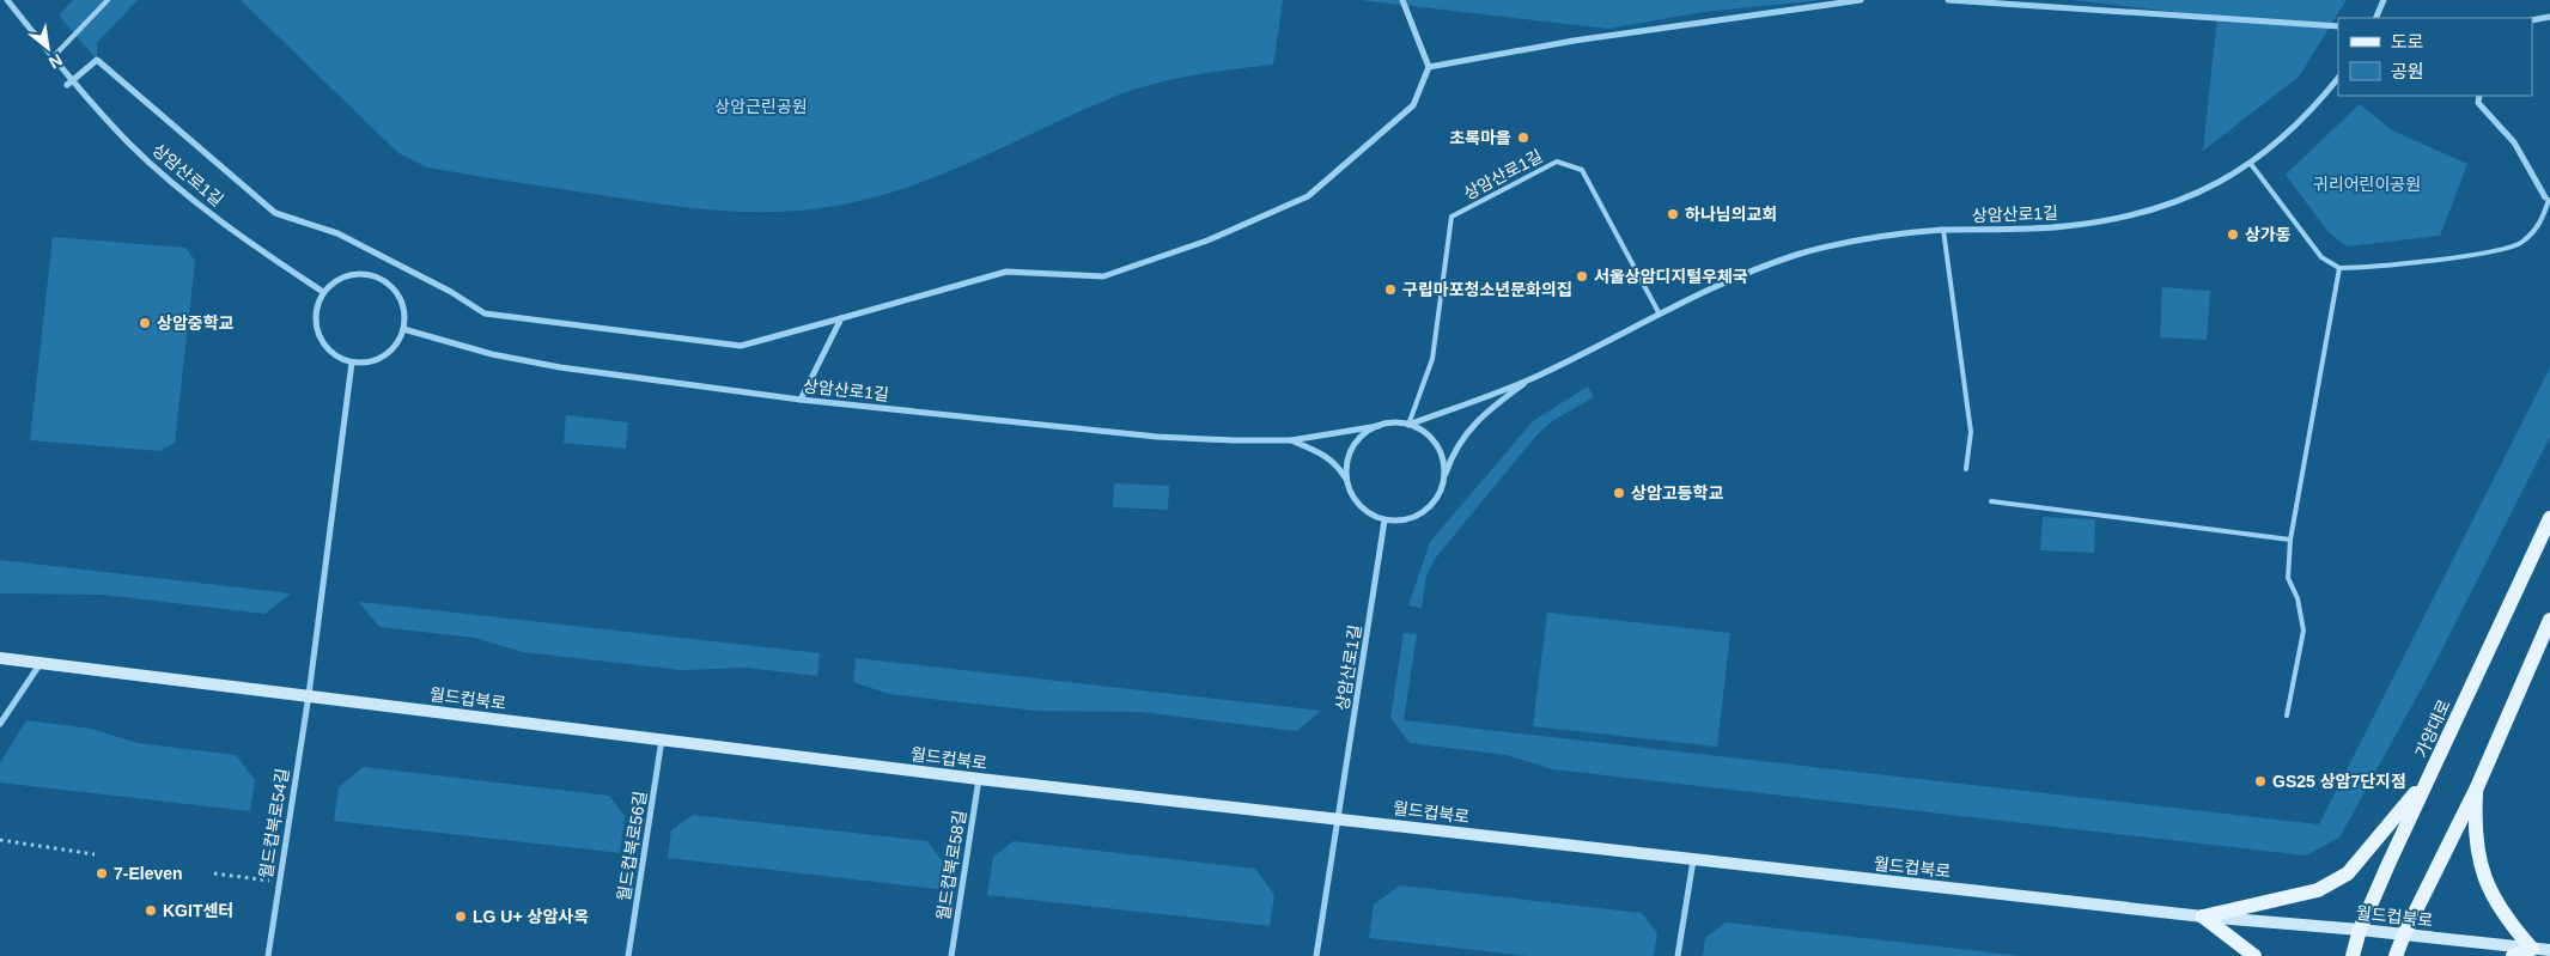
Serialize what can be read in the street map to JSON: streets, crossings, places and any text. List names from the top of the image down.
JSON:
{
  "streets": {
    "main road": ["월드컵북로", "가양대로"],
    "street": [
      "상암산로1길",
      "월드컵북로54길",
      "월드컵북로56길",
      "월드컵북로58길"
    ]
  },
  "crossings": [
    ["상암산로1길", "월드컵북로"],
    ["월드컵북로", "가양대로"],
    ["월드컵북로", "월드컵북로54길"],
    ["월드컵북로", "월드컵북로56길"],
    ["월드컵북로", "월드컵북로58길"]
  ],
  "parks": ["상암근린공원", "귀리어린이공원"],
  "places": [
    "초록마을",
    "하나님의교회",
    "상가동",
    "서울상암디지털우체국",
    "구립마포청소년문화의집",
    "상암중학교",
    "상암고등학교",
    "GS25 상암7단지점",
    "7-Eleven",
    "KGIT센터",
    "LG U+ 상암사옥"
  ],
  "legend": ["도로", "공원"],
  "north": "bottom right"
}
